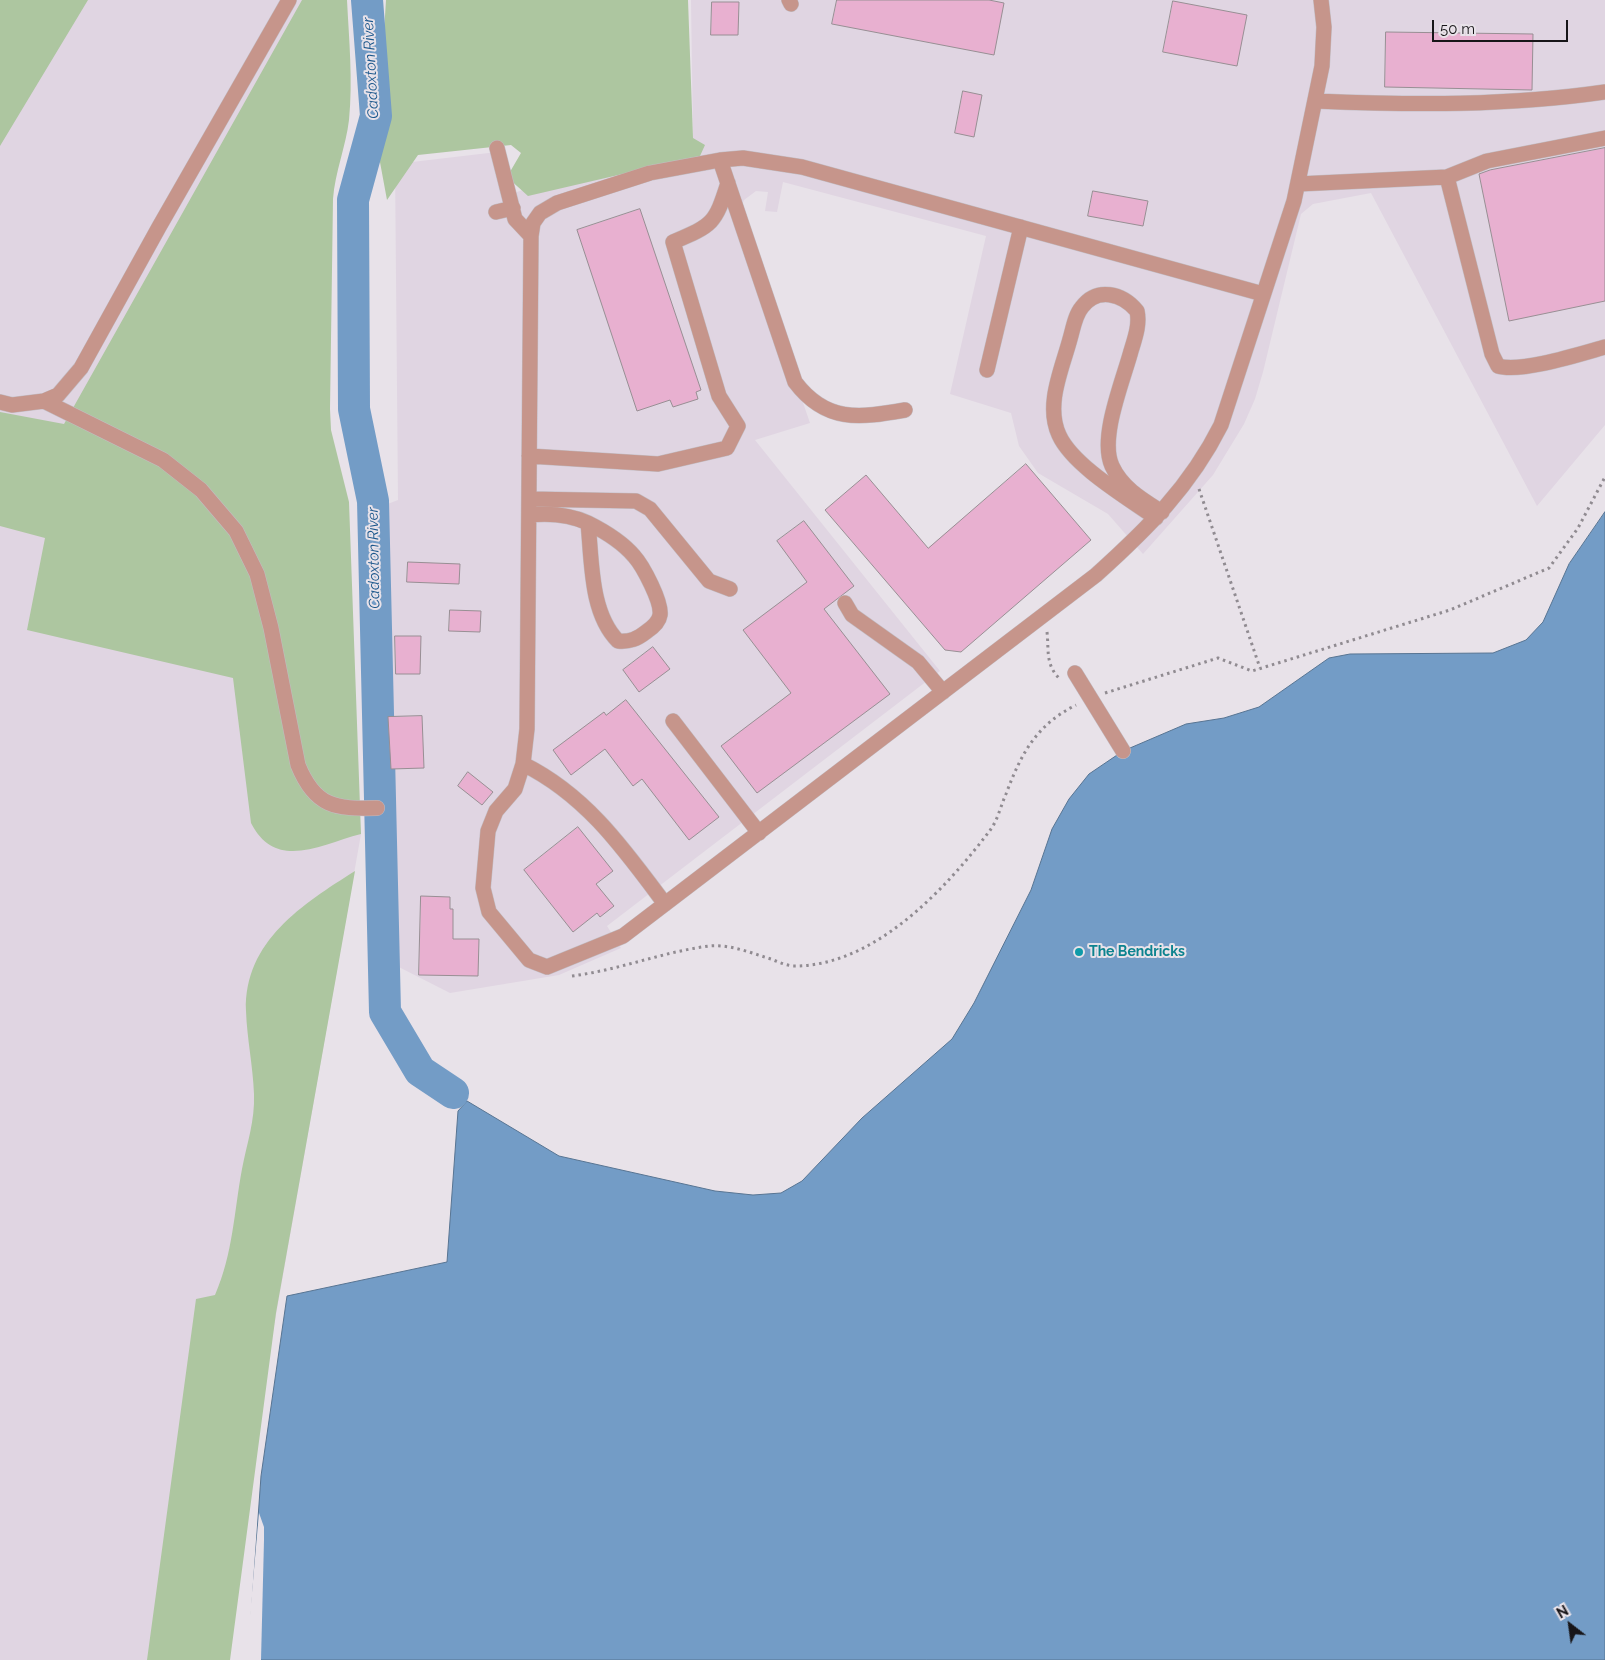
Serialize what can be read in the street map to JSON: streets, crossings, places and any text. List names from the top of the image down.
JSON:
{
  "water": ["Cadoxton River"],
  "places": ["The Bendricks"],
  "scale_bar": "50 m",
  "north": "top left"
}
